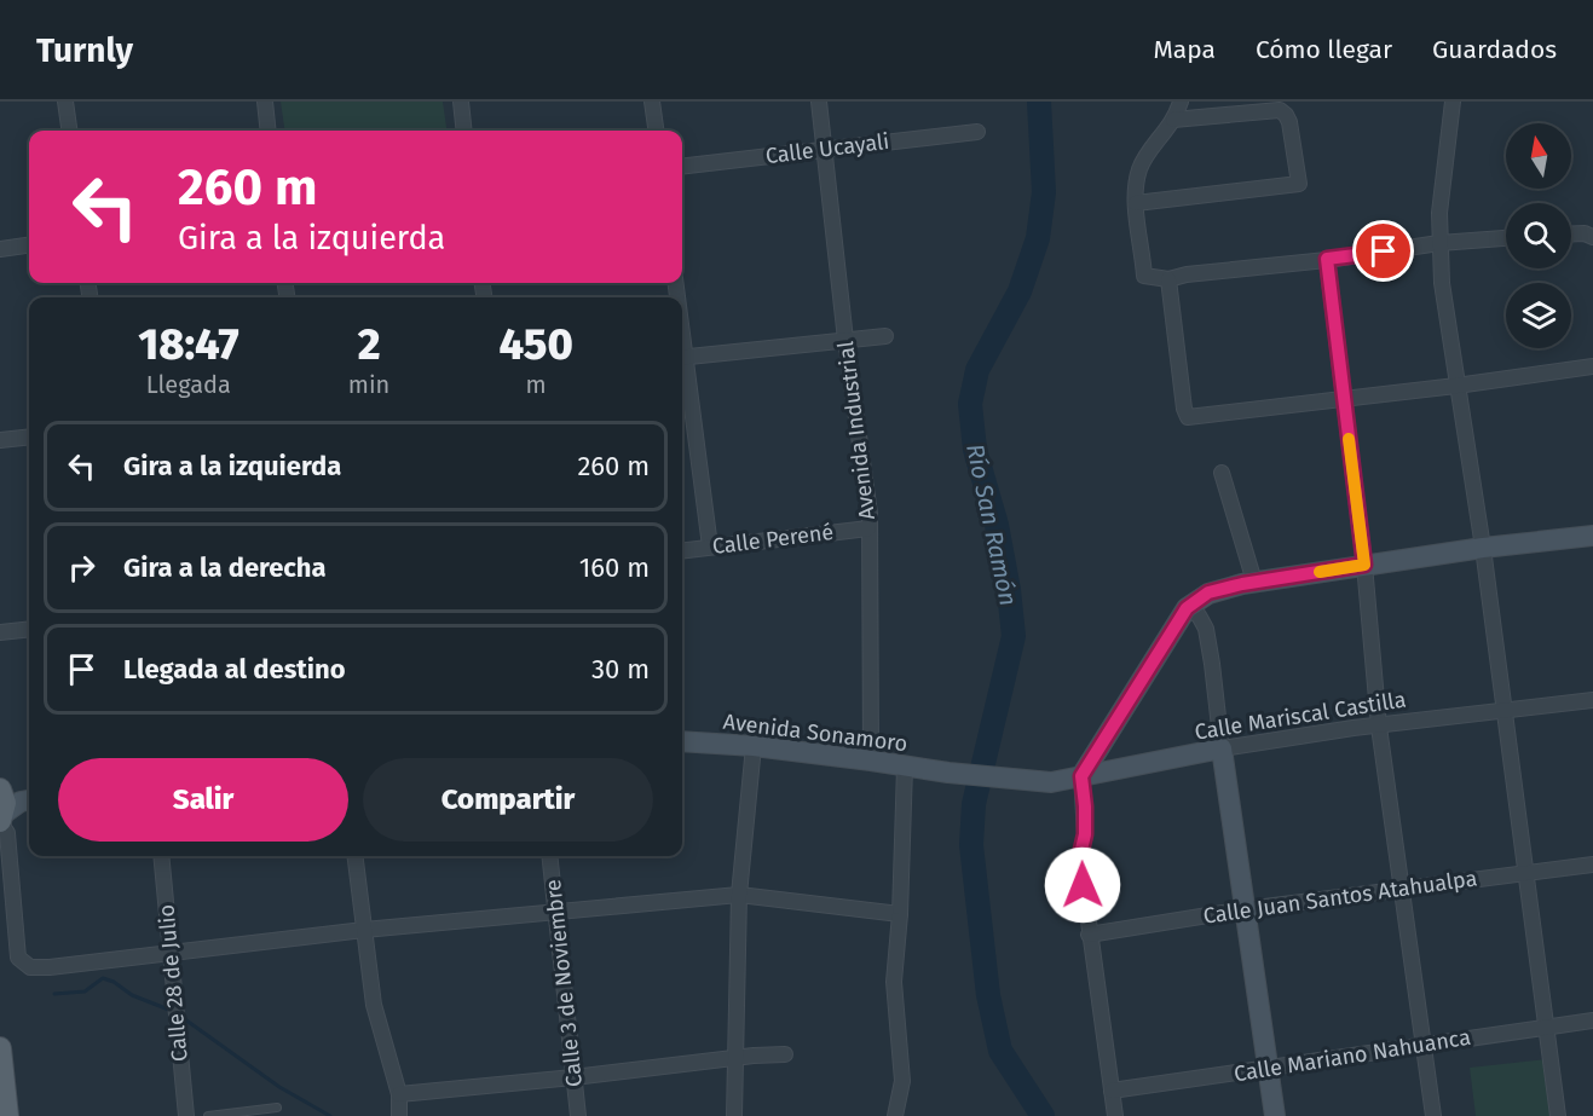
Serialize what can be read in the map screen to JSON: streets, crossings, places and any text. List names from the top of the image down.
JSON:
{
  "streets": {
    "main road": ["Calle Mariscal Castilla", "Avenida Sonamoro"],
    "street": [
      "Calle Ucayali",
      "Avenida Industrial",
      "Calle Perené",
      "Calle Juan Santos Atahualpa",
      "Calle 28 de Julio",
      "Calle 3 de Noviembre",
      "Calle Mariano Nahuanca"
    ]
  },
  "crossings": [
    ["Calle Ucayali", "Avenida Industrial"],
    ["Avenida Industrial", "Calle Perené"],
    ["Avenida Industrial", "Avenida Sonamoro"],
    ["Calle Mariscal Castilla", "Avenida Sonamoro"]
  ],
  "water": ["Río San Ramón"],
  "north": "top",
  "page": {
    "header": "Turnly",
    "nav": ["Mapa", "Cómo llegar", "Guardados"],
    "turn": ["260 m", "Gira a la izquierda"],
    "eta": [
      "18:47",
      "Llegada",
      "2",
      "min",
      "450",
      "m"
    ],
    "list": [
      {
        "name": "Gira a la izquierda",
        "value": "260 m"
      },
      {
        "name": "Gira a la derecha",
        "value": "160 m"
      },
      {
        "name": "Llegada al destino",
        "value": "30 m"
      }
    ],
    "buttons": ["Salir", "Compartir"]
  }
}
